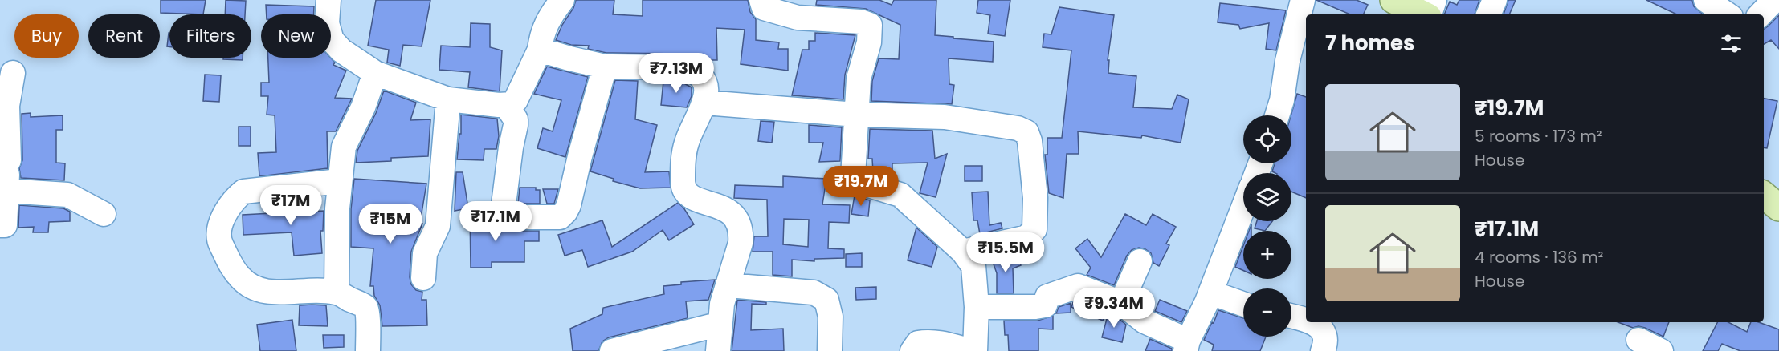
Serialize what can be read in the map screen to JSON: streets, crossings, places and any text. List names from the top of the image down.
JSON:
{
  "page": {
    "chip": [
      "Buy",
      "Rent",
      "Filters",
      "New"
    ],
    "heading": "7 homes",
    "price": [
      "₹7.13M",
      "₹19.7M",
      "₹17M",
      "₹17.1M",
      "₹15M",
      "₹15.5M",
      "₹9.34M"
    ],
    "list": [
      {
        "name": "₹19.7M",
        "note": "5 rooms · 173 m² · House"
      },
      {
        "name": "₹17.1M",
        "note": "4 rooms · 136 m² · House"
      }
    ],
    "map_buttons": ["+", "−"]
  }
}
